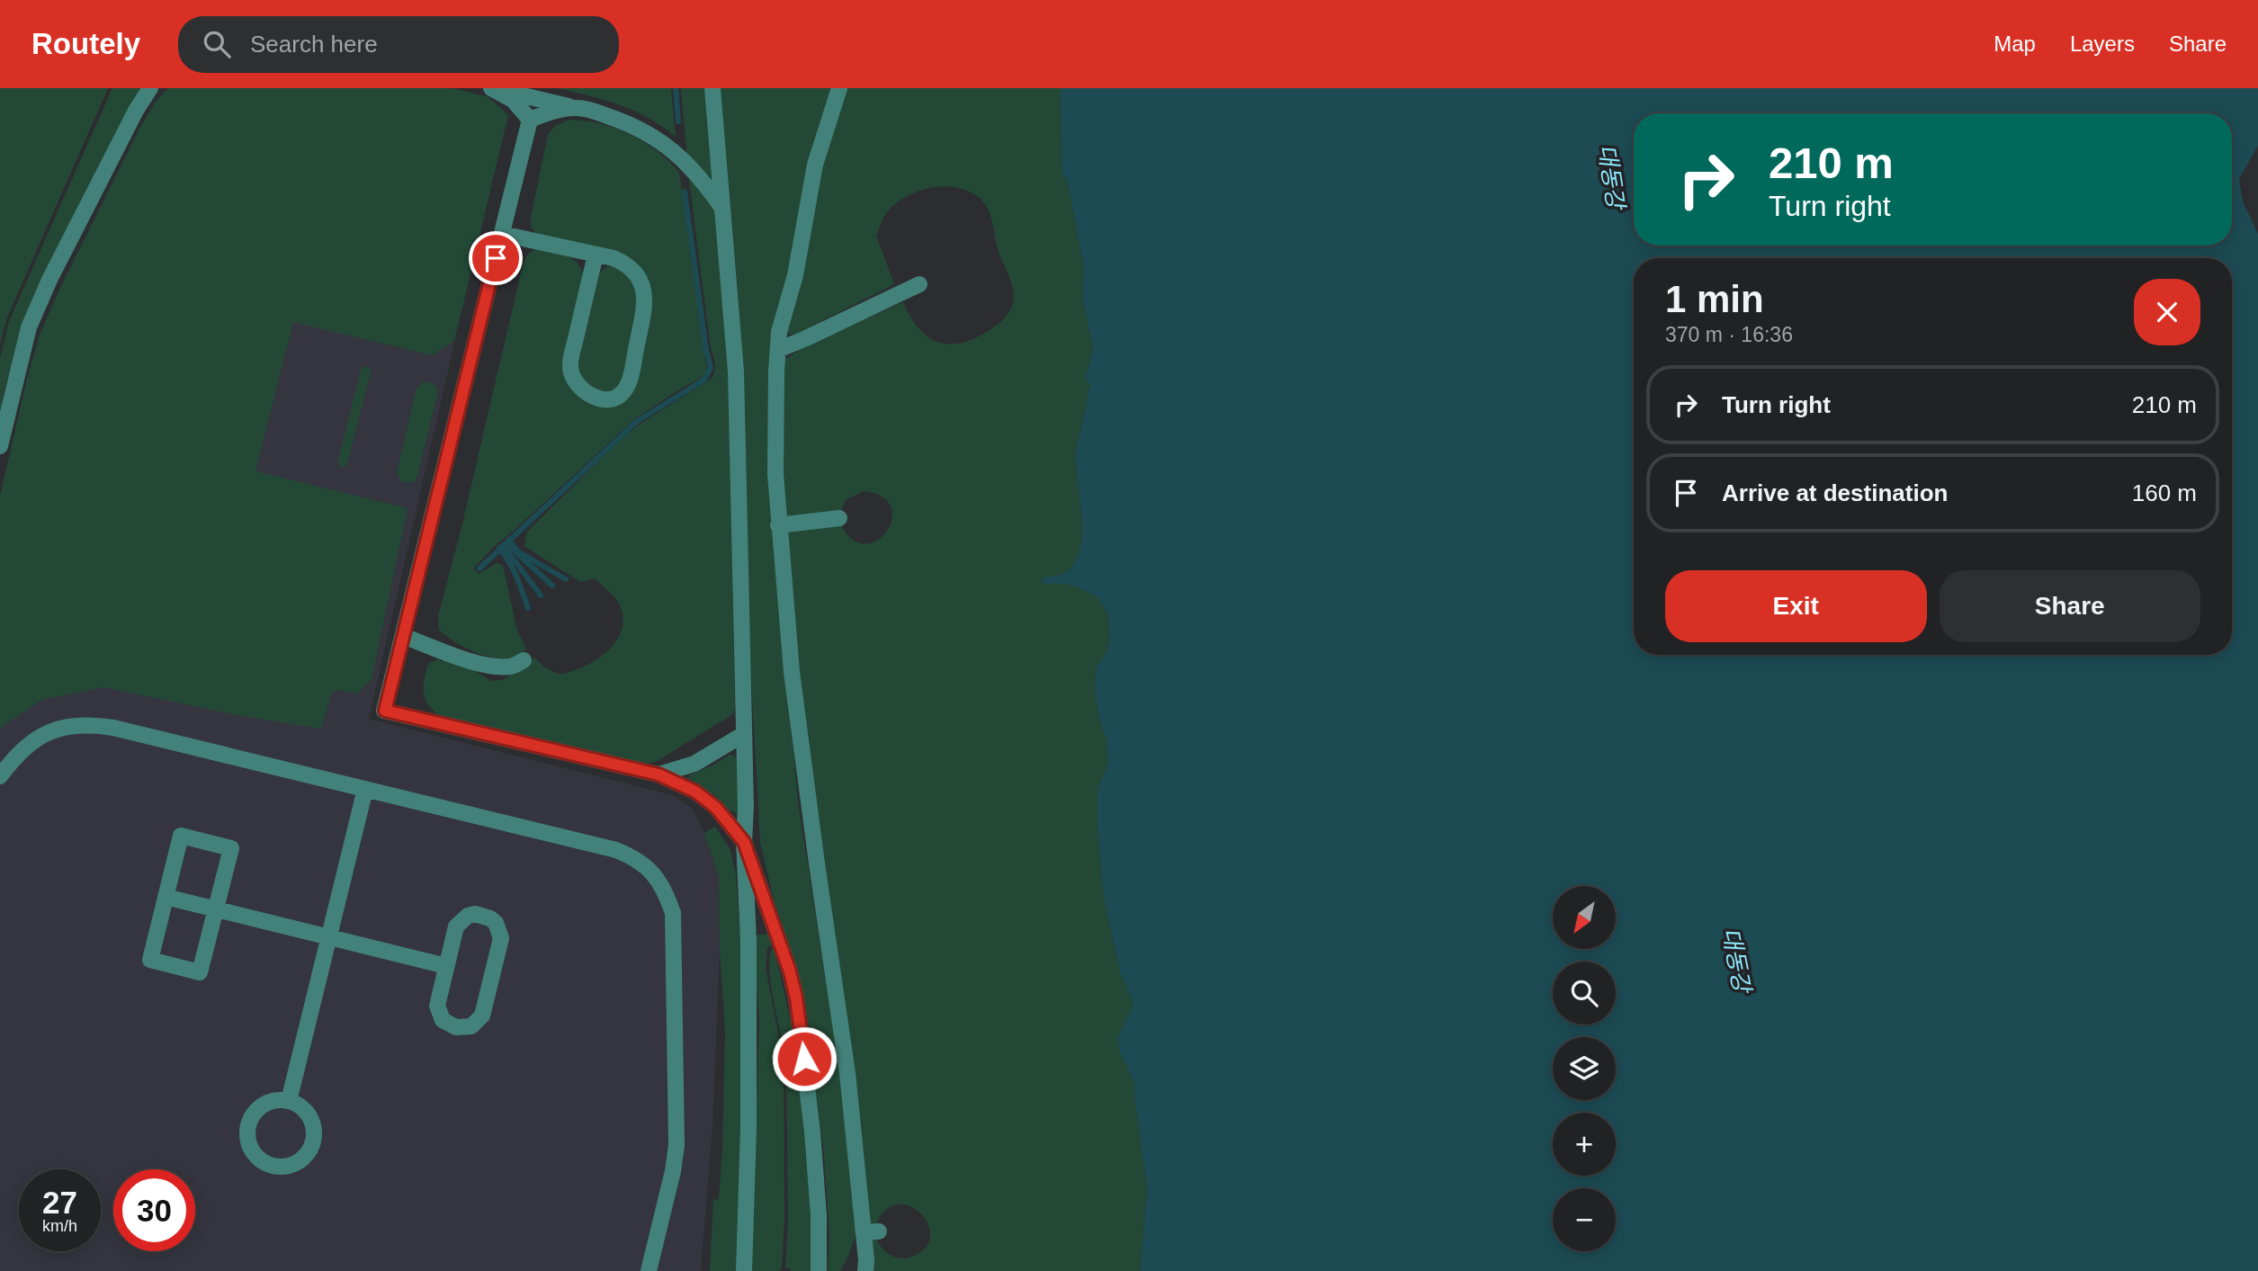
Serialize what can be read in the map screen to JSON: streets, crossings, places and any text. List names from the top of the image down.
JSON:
{
  "water": ["대동강"],
  "north": "bottom left",
  "page": {
    "header": "Routely",
    "search": "Search here",
    "nav": ["Map", "Layers", "Share"],
    "turn": ["210 m", "Turn right"],
    "heading": ["1 min", "370 m · 16:36"],
    "list": [
      {
        "name": "Turn right",
        "value": "210 m"
      },
      {
        "name": "Arrive at destination",
        "value": "160 m"
      }
    ],
    "buttons": ["Exit", "Share"],
    "map_buttons": ["+", "−"],
    "speed": "27 km/h",
    "limit": "30"
  }
}
